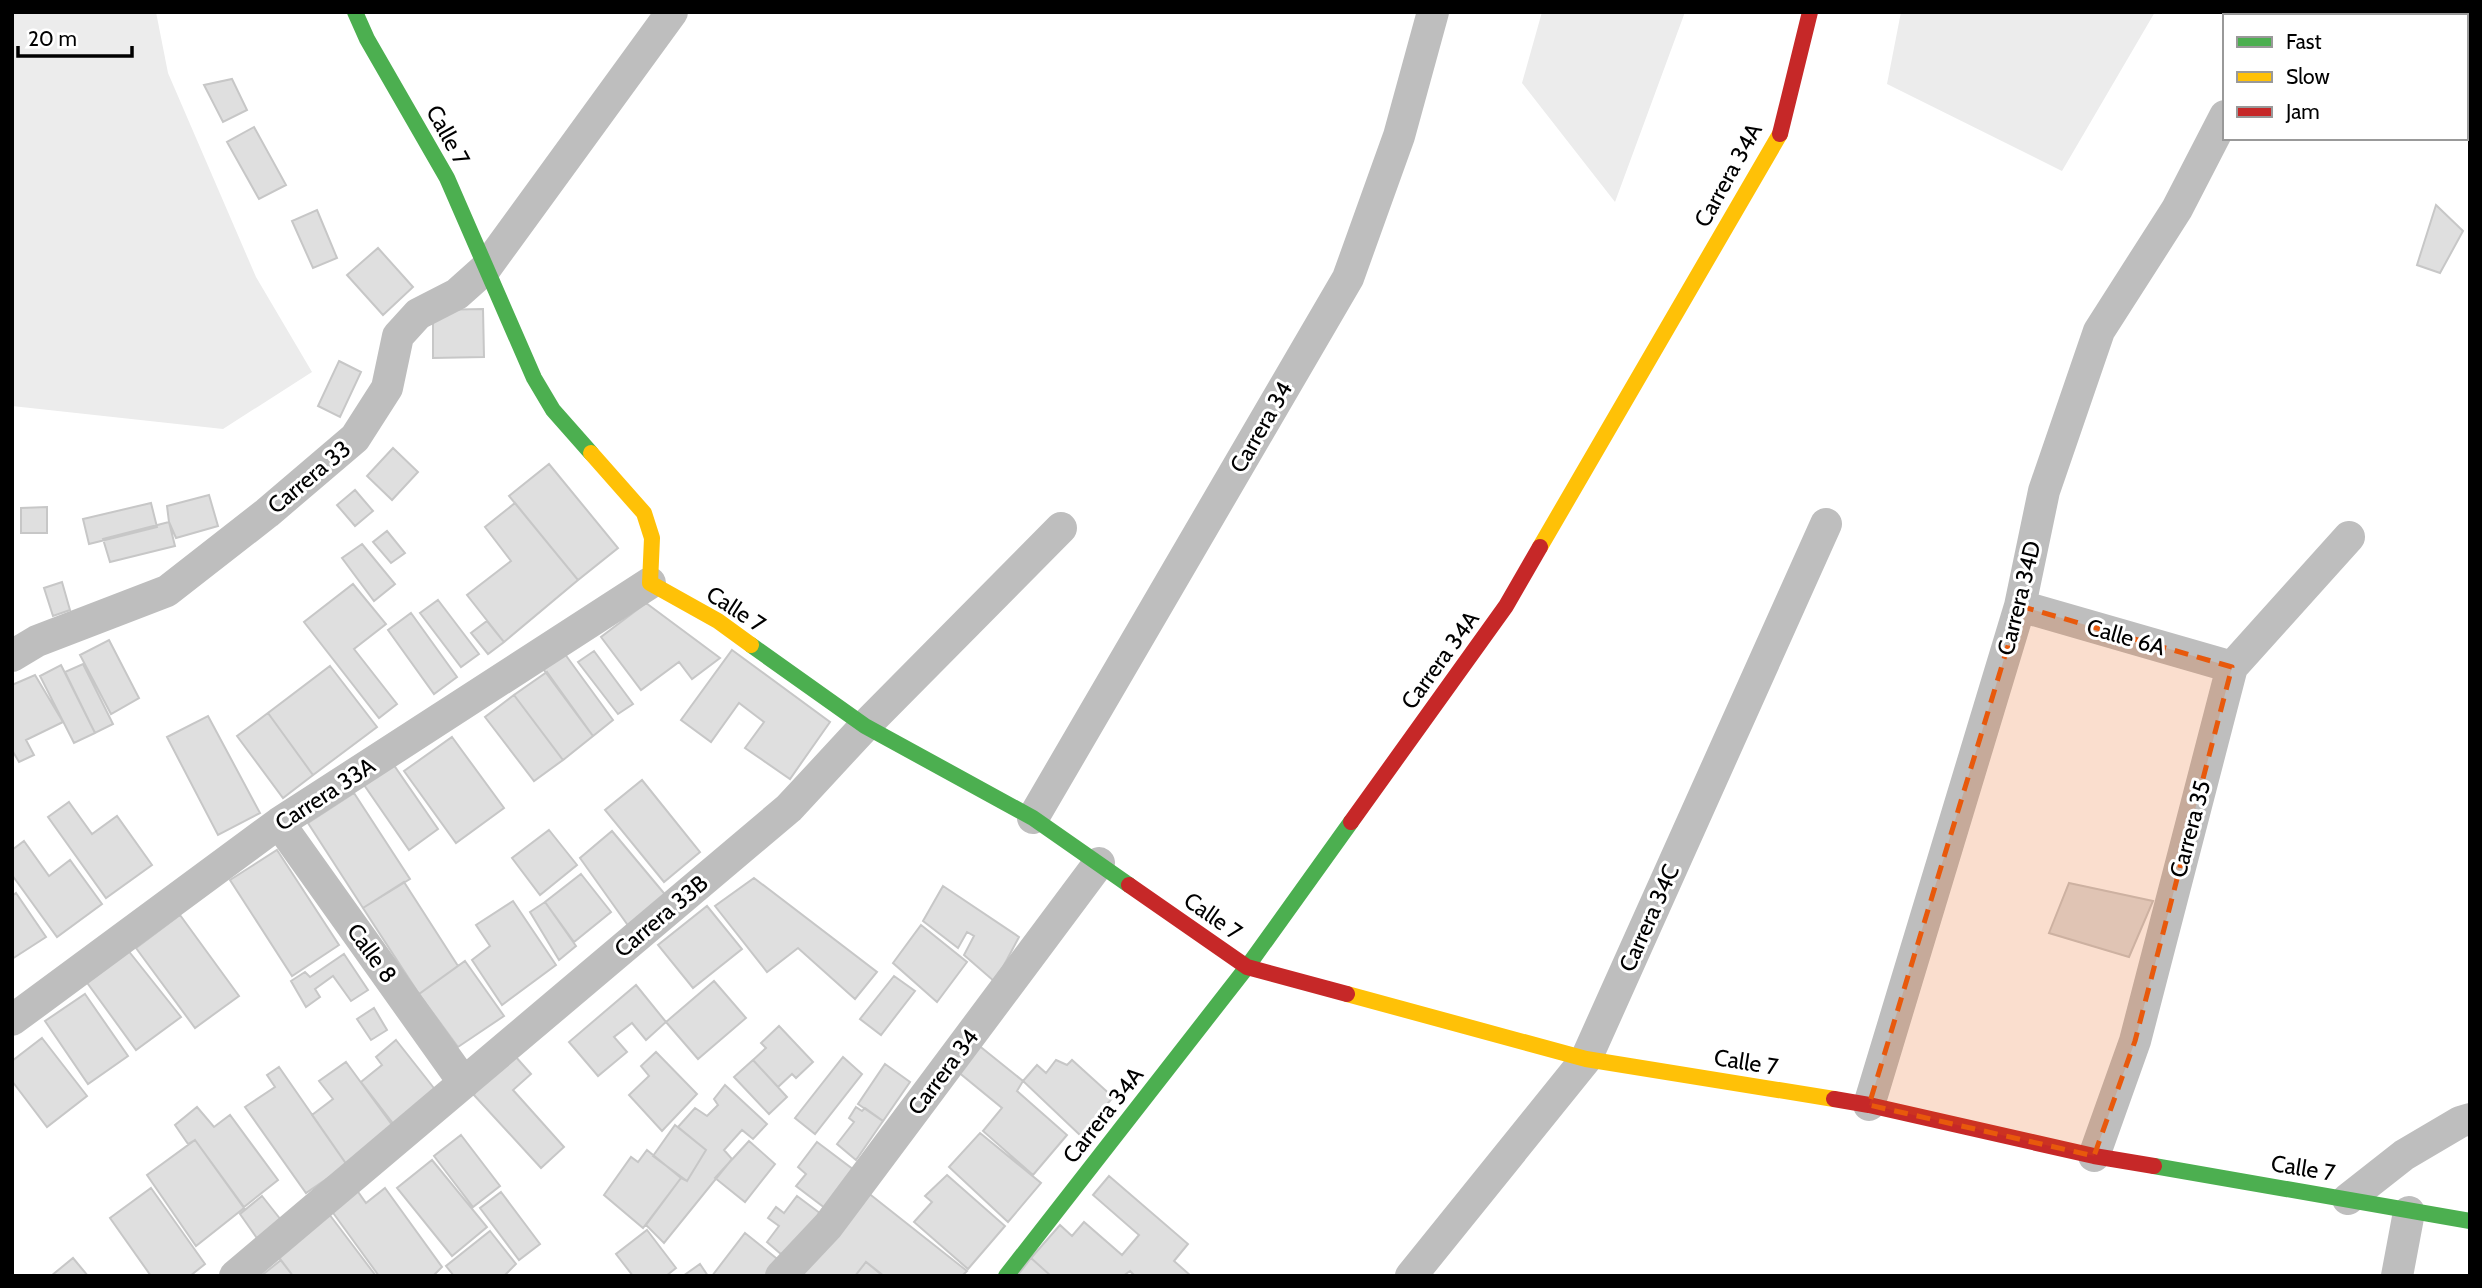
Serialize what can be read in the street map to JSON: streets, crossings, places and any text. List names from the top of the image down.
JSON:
{
  "streets": {
    "street": [
      "Calle 7",
      "Carrera 34A",
      "Carrera 34",
      "Carrera 33",
      "Carrera 34D",
      "Calle 6A",
      "Carrera 33A",
      "Carrera 35",
      "Carrera 33B",
      "Carrera 34C",
      "Calle 8"
    ]
  },
  "crossings": [
    ["Calle 7", "Carrera 34A"],
    ["Calle 7", "Carrera 34"],
    ["Calle 7", "Carrera 33"],
    ["Calle 7", "Carrera 34D"],
    ["Calle 7", "Carrera 33A"],
    ["Calle 7", "Carrera 35"],
    ["Calle 7", "Carrera 33B"],
    ["Calle 7", "Carrera 34C"],
    ["Carrera 34D", "Calle 6A"],
    ["Calle 6A", "Carrera 35"],
    ["Carrera 33A", "Calle 8"],
    ["Carrera 33B", "Calle 8"]
  ],
  "legend": ["Fast", "Slow", "Jam"],
  "scale_bar": "20 m"
}
